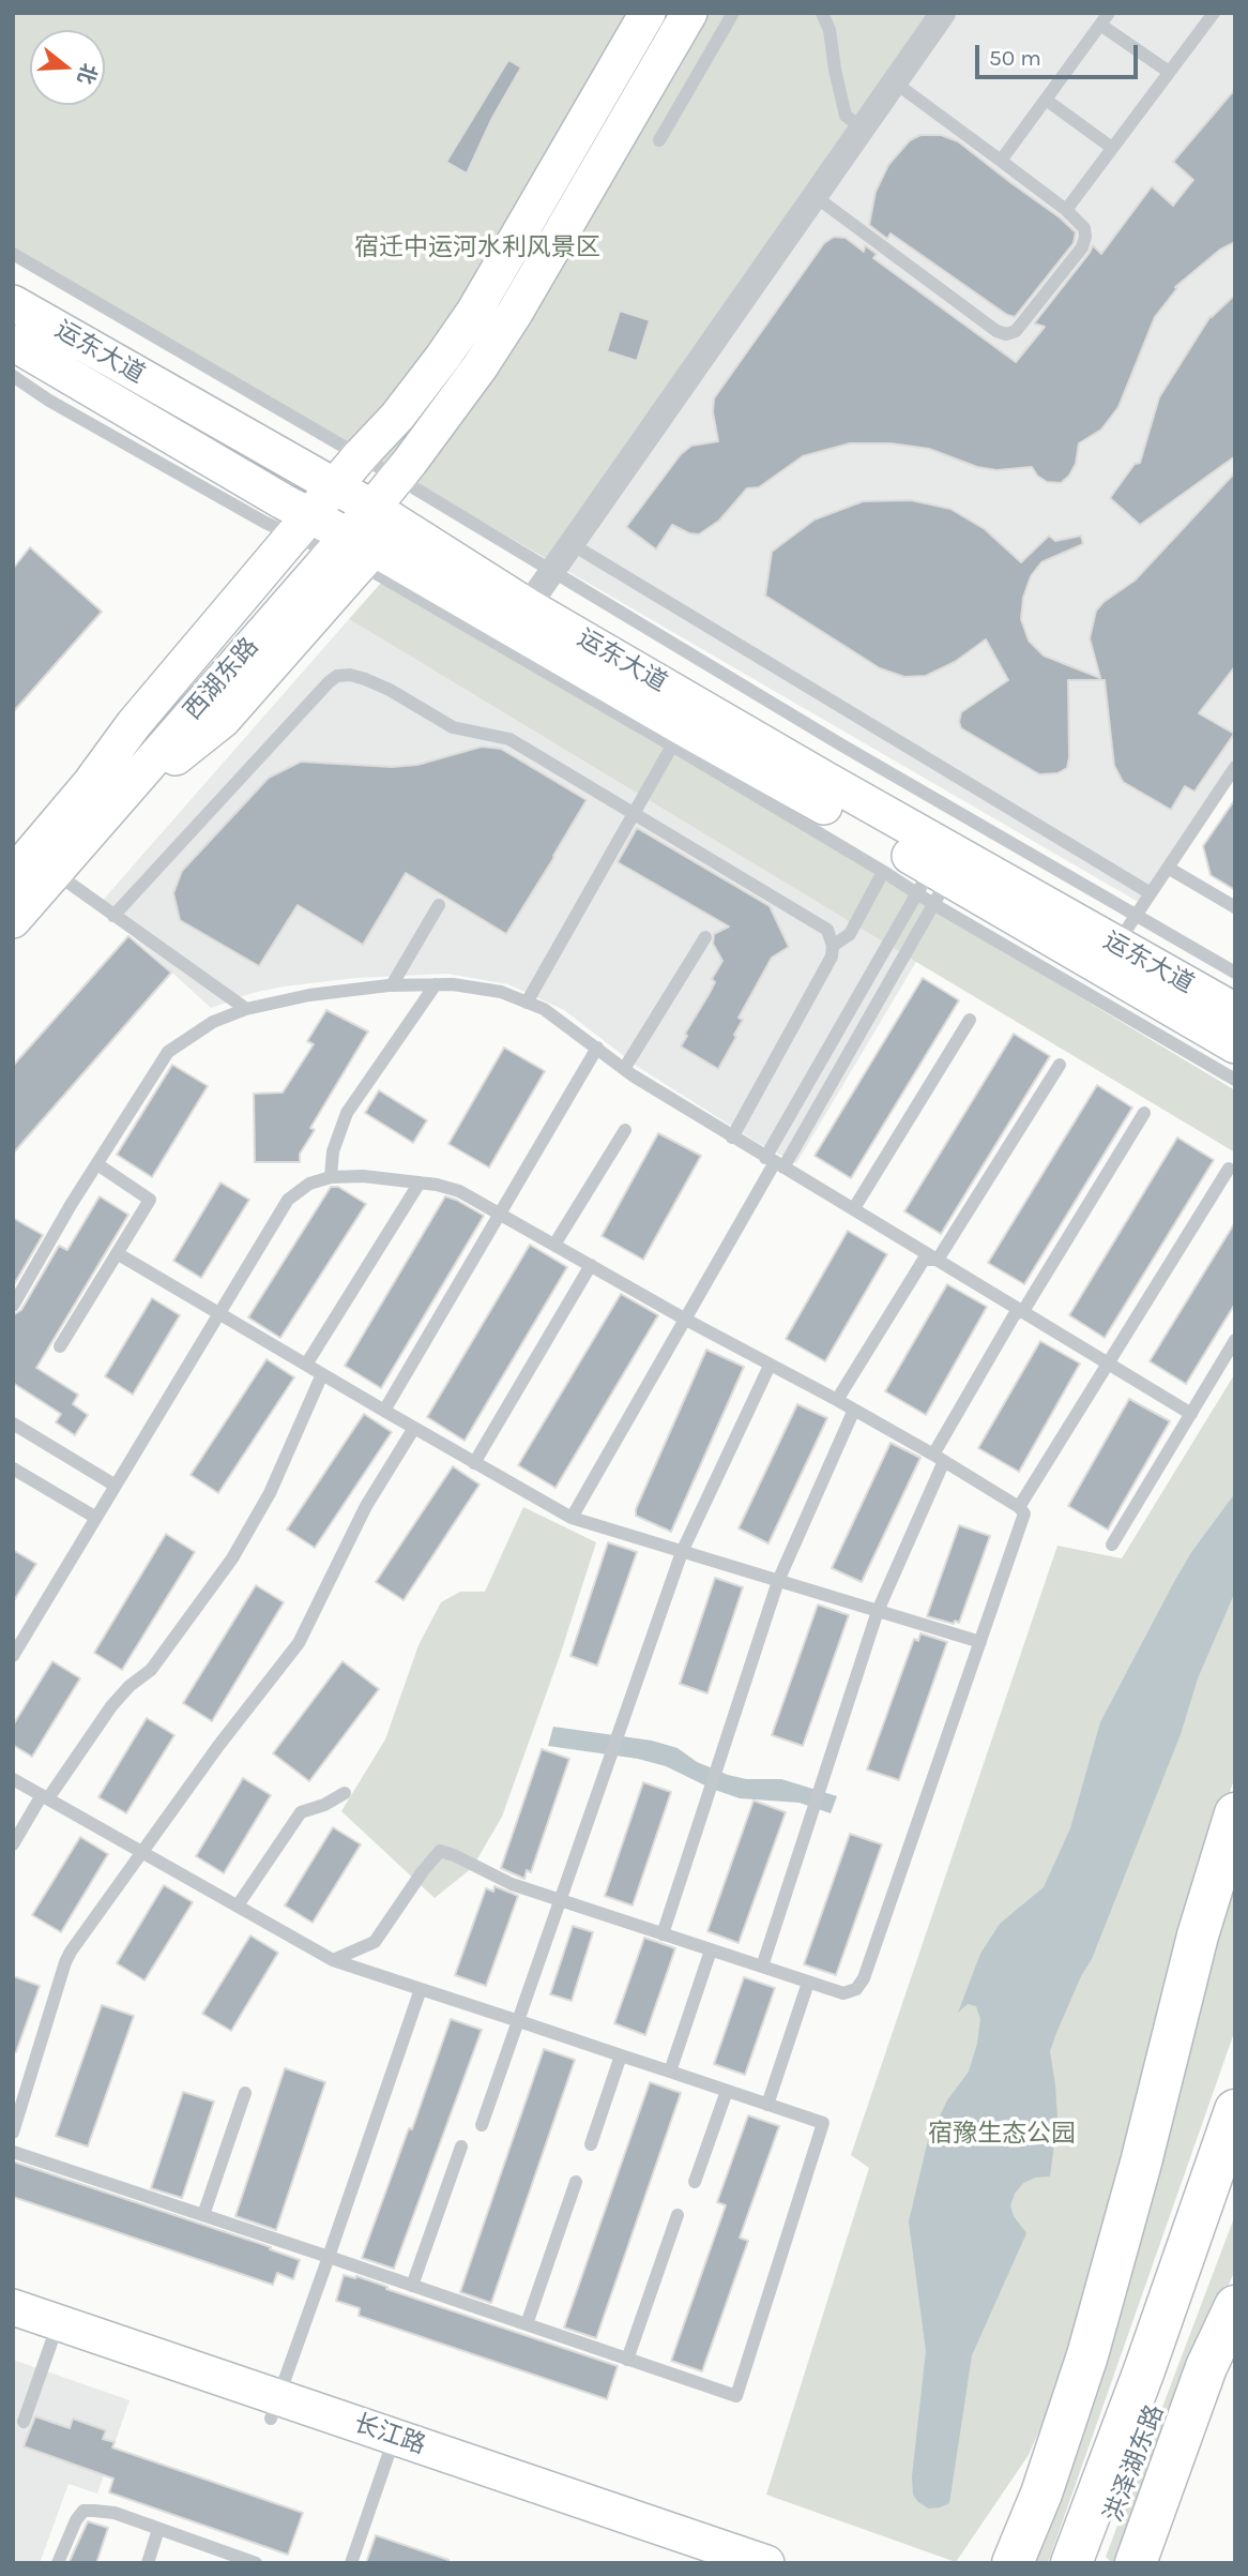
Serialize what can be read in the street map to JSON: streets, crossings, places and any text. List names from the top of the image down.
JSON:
{
  "streets": {
    "main road": [
      "运东大道",
      "西湖东路",
      "长江路",
      "洪泽湖东路"
    ]
  },
  "crossings": [
    ["运东大道", "西湖东路"]
  ],
  "parks": ["宿迁中运河水利风景区", "宿豫生态公园"],
  "scale_bar": "50 m",
  "north": "right"
}
